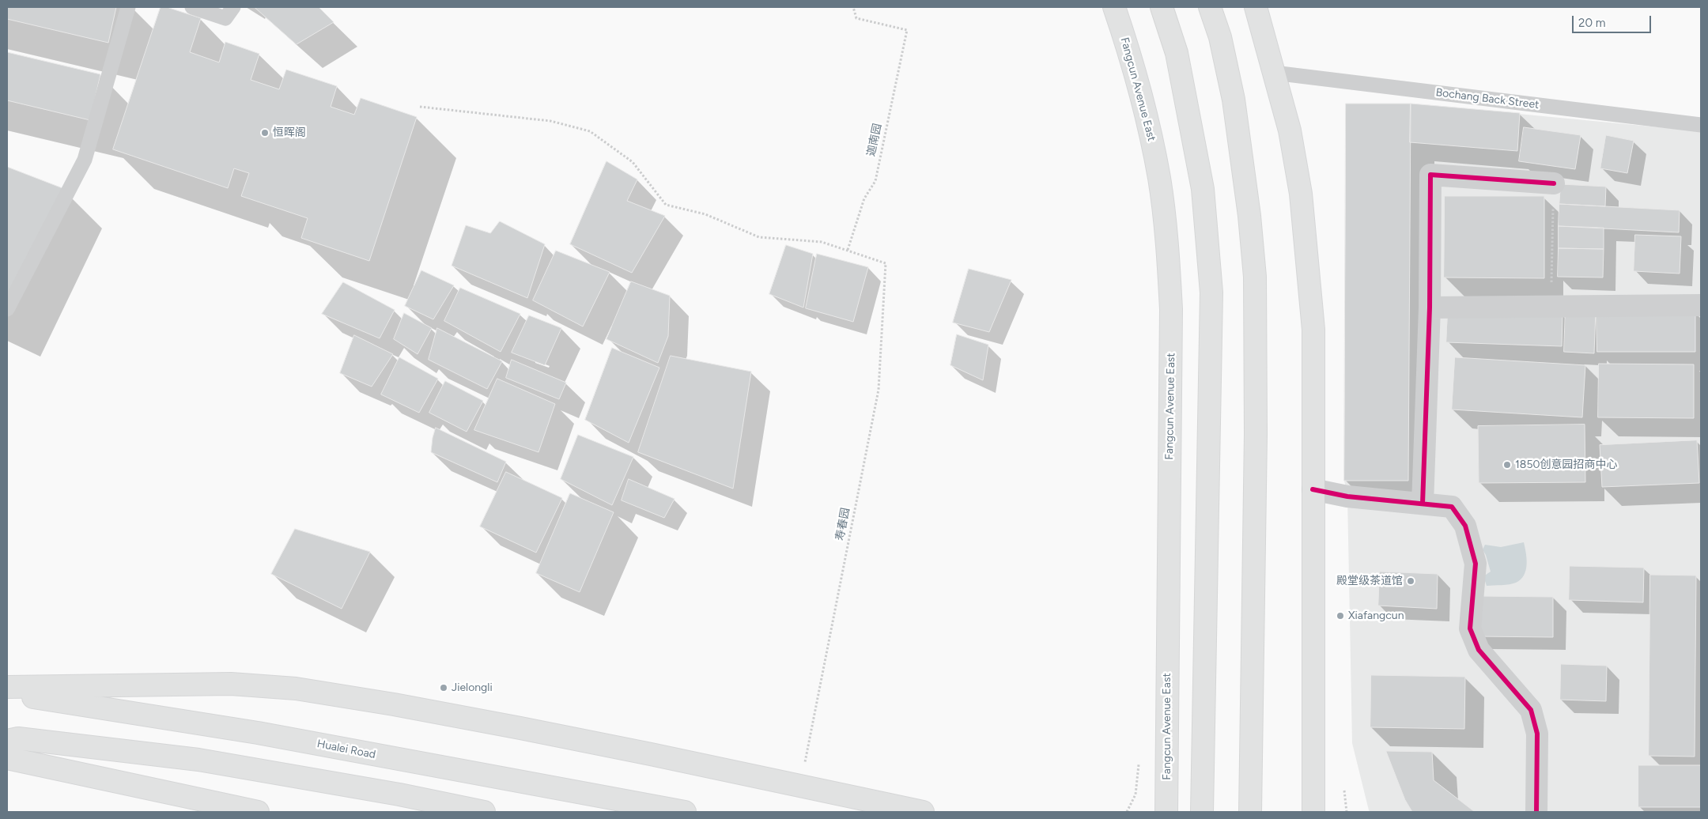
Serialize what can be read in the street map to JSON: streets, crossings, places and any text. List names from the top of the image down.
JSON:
{
  "streets": {
    "main road": ["Fangcun Avenue East", "Hualei Road"],
    "lane": ["Bochang Back Street"],
    "path": ["迦南园", "寿春园"]
  },
  "crossings": [
    ["迦南园", "寿春园"]
  ],
  "places": [
    "恒晖阁",
    "1850创意园招商中心",
    "殿堂级茶道馆",
    "Xiafangcun",
    "Jielongli"
  ],
  "scale_bar": "20 m"
}
